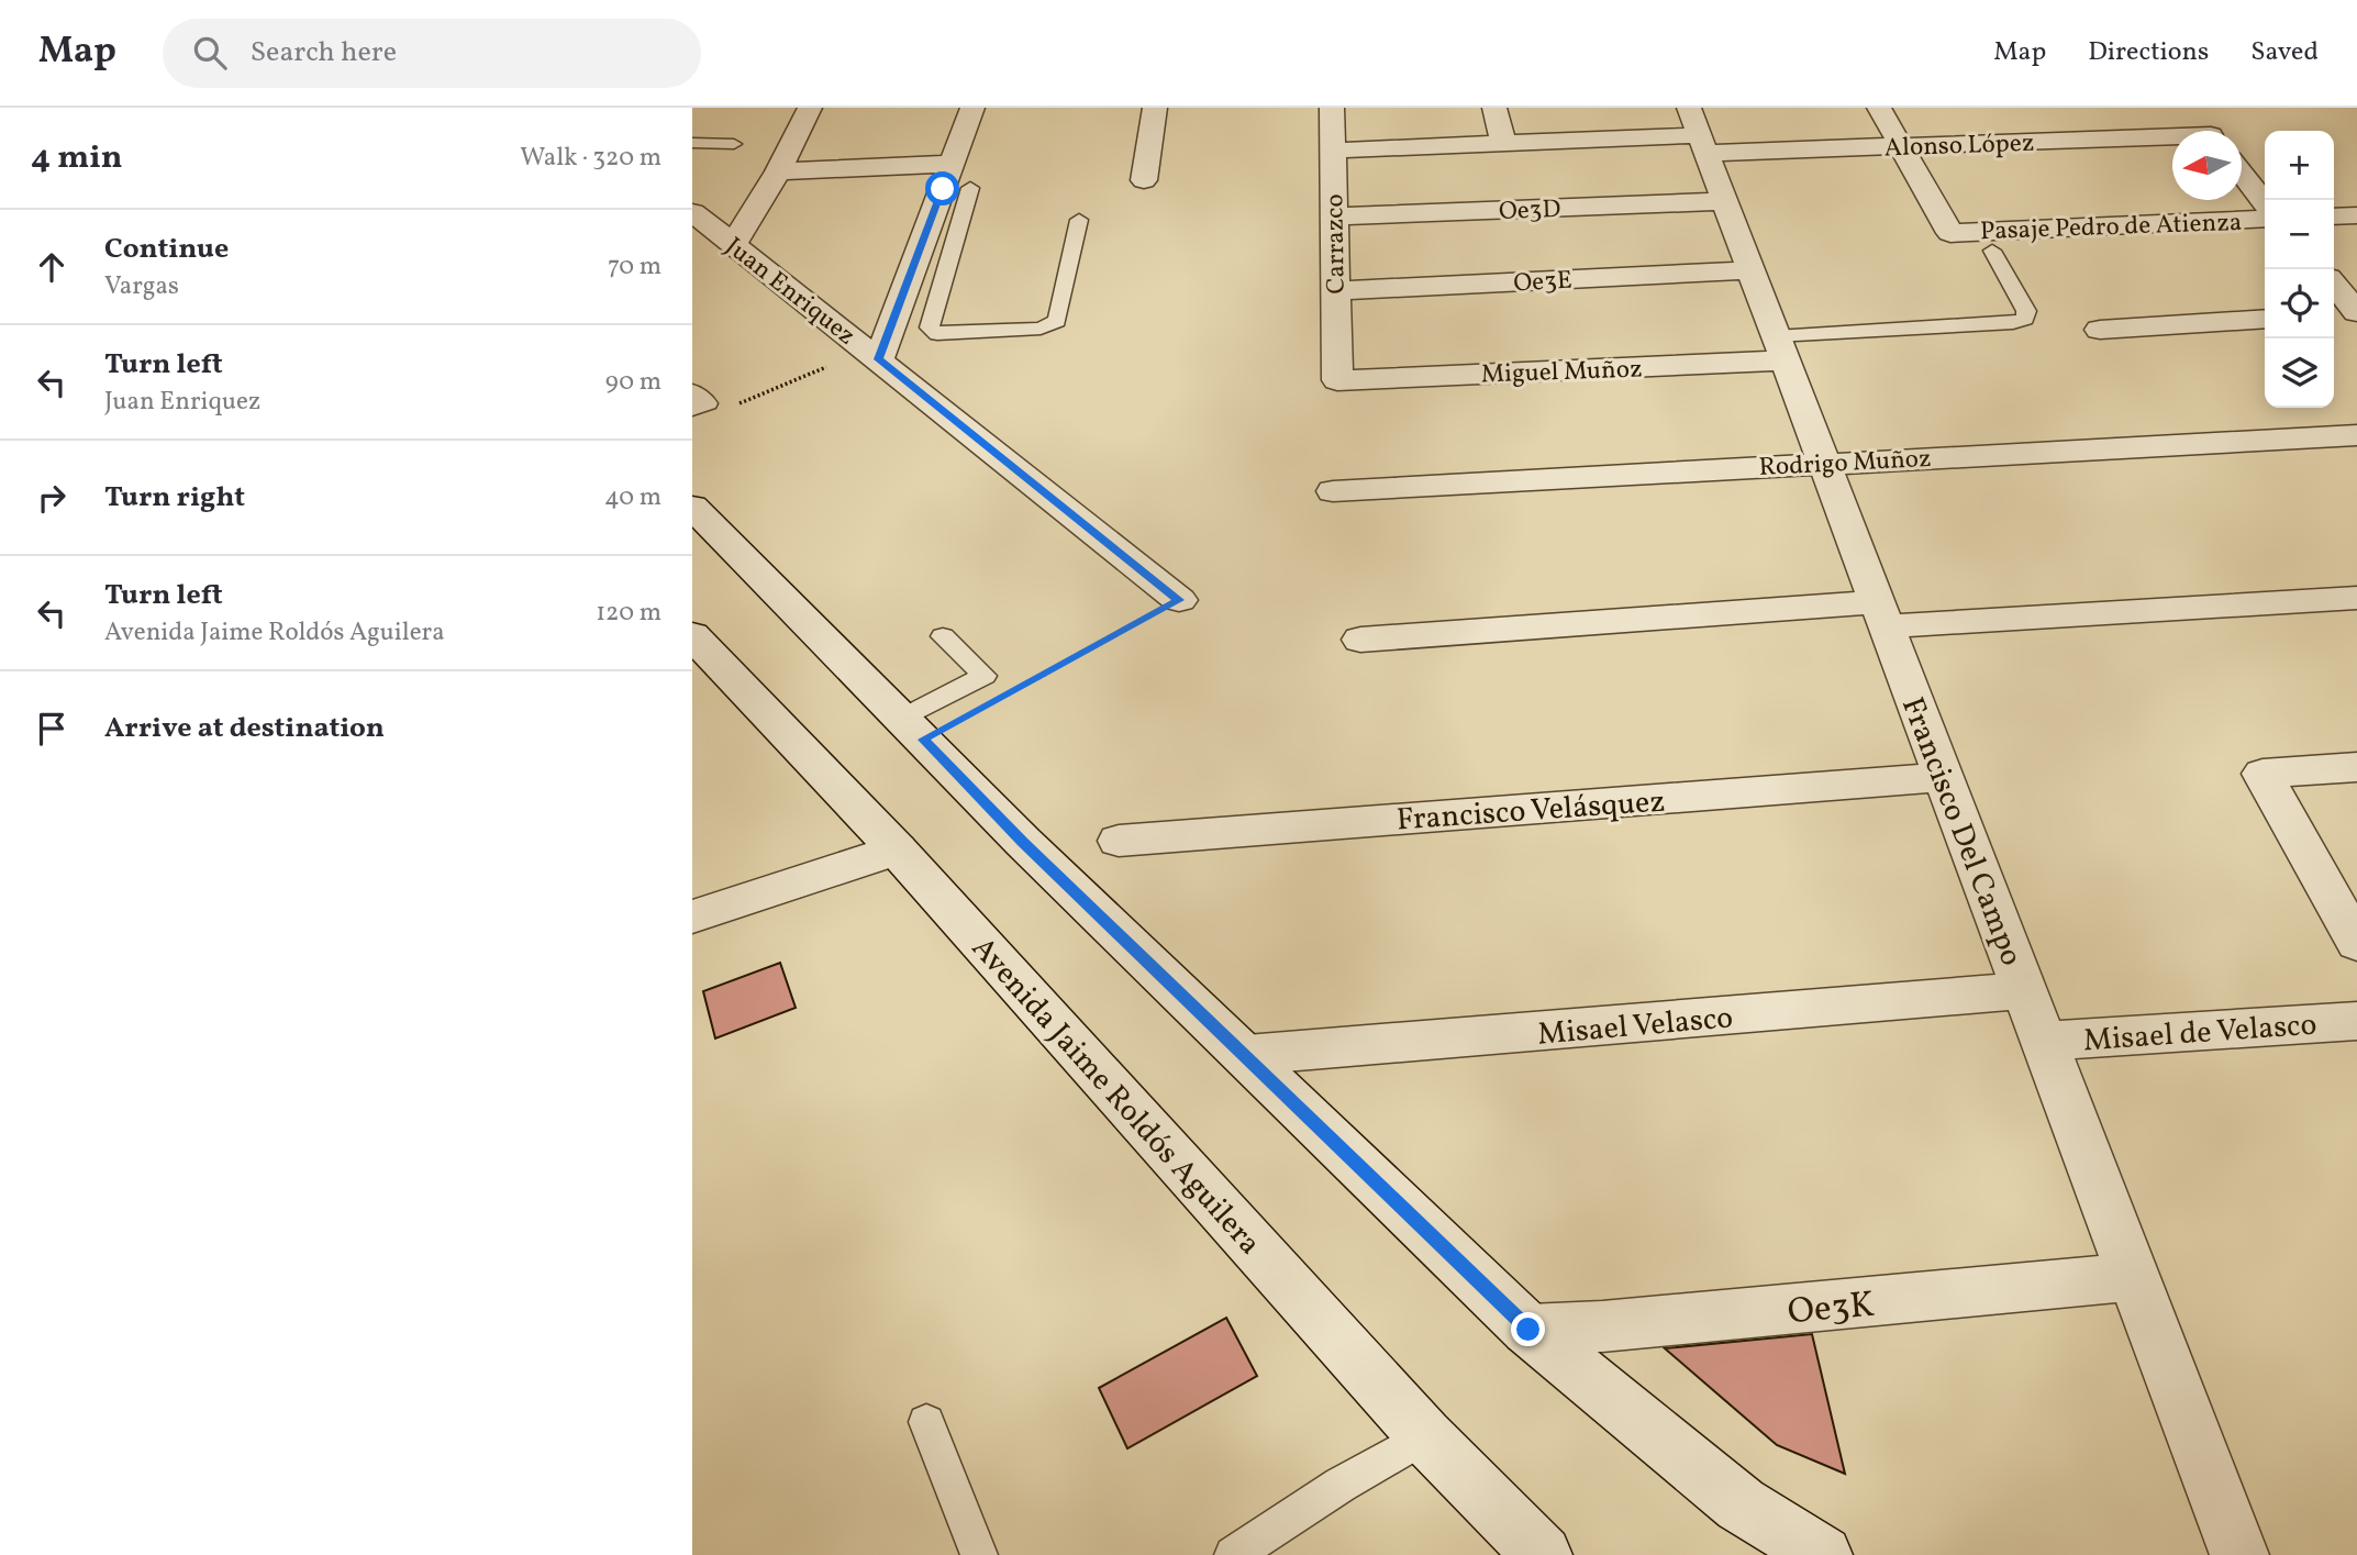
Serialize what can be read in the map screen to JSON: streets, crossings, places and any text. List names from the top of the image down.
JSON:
{
  "streets": {
    "street": [
      "Alonso López",
      "Oe3D",
      "Pasaje Pedro de Atienza",
      "Carrazco",
      "Oe3E",
      "Juan Enriquez",
      "Miguel Muñoz",
      "Rodrigo Muñoz",
      "Francisco Velásquez",
      "Francisco Del Campo",
      "Misael Velasco",
      "Misael de Velasco",
      "Avenida Jaime Roldós Aguilera",
      "Oe3K"
    ]
  },
  "crossings": [
    ["Alonso López", "Pasaje Pedro de Atienza"],
    ["Alonso López", "Carrazco"],
    ["Alonso López", "Francisco Del Campo"],
    ["Oe3D", "Carrazco"],
    ["Oe3D", "Francisco Del Campo"],
    ["Carrazco", "Oe3E"],
    ["Carrazco", "Miguel Muñoz"],
    ["Oe3E", "Francisco Del Campo"],
    ["Miguel Muñoz", "Francisco Del Campo"],
    ["Rodrigo Muñoz", "Francisco Del Campo"],
    ["Francisco Velásquez", "Francisco Del Campo"],
    ["Francisco Del Campo", "Misael Velasco"],
    ["Francisco Del Campo", "Misael de Velasco"],
    ["Francisco Del Campo", "Oe3K"]
  ],
  "north": "left",
  "page": {
    "header": "Map",
    "search": "Search here",
    "nav": ["Map", "Directions", "Saved"],
    "heading": ["4 min", "Walk · 320 m"],
    "map_buttons": ["+", "−"],
    "list": [
      ["Continue", "Vargas", "70 m"],
      ["Turn left", "Juan Enriquez", "90 m"],
      ["Turn right", "40 m"],
      ["Turn left", "Avenida Jaime Roldós Aguilera", "120 m"],
      "Arrive at destination"
    ]
  }
}
